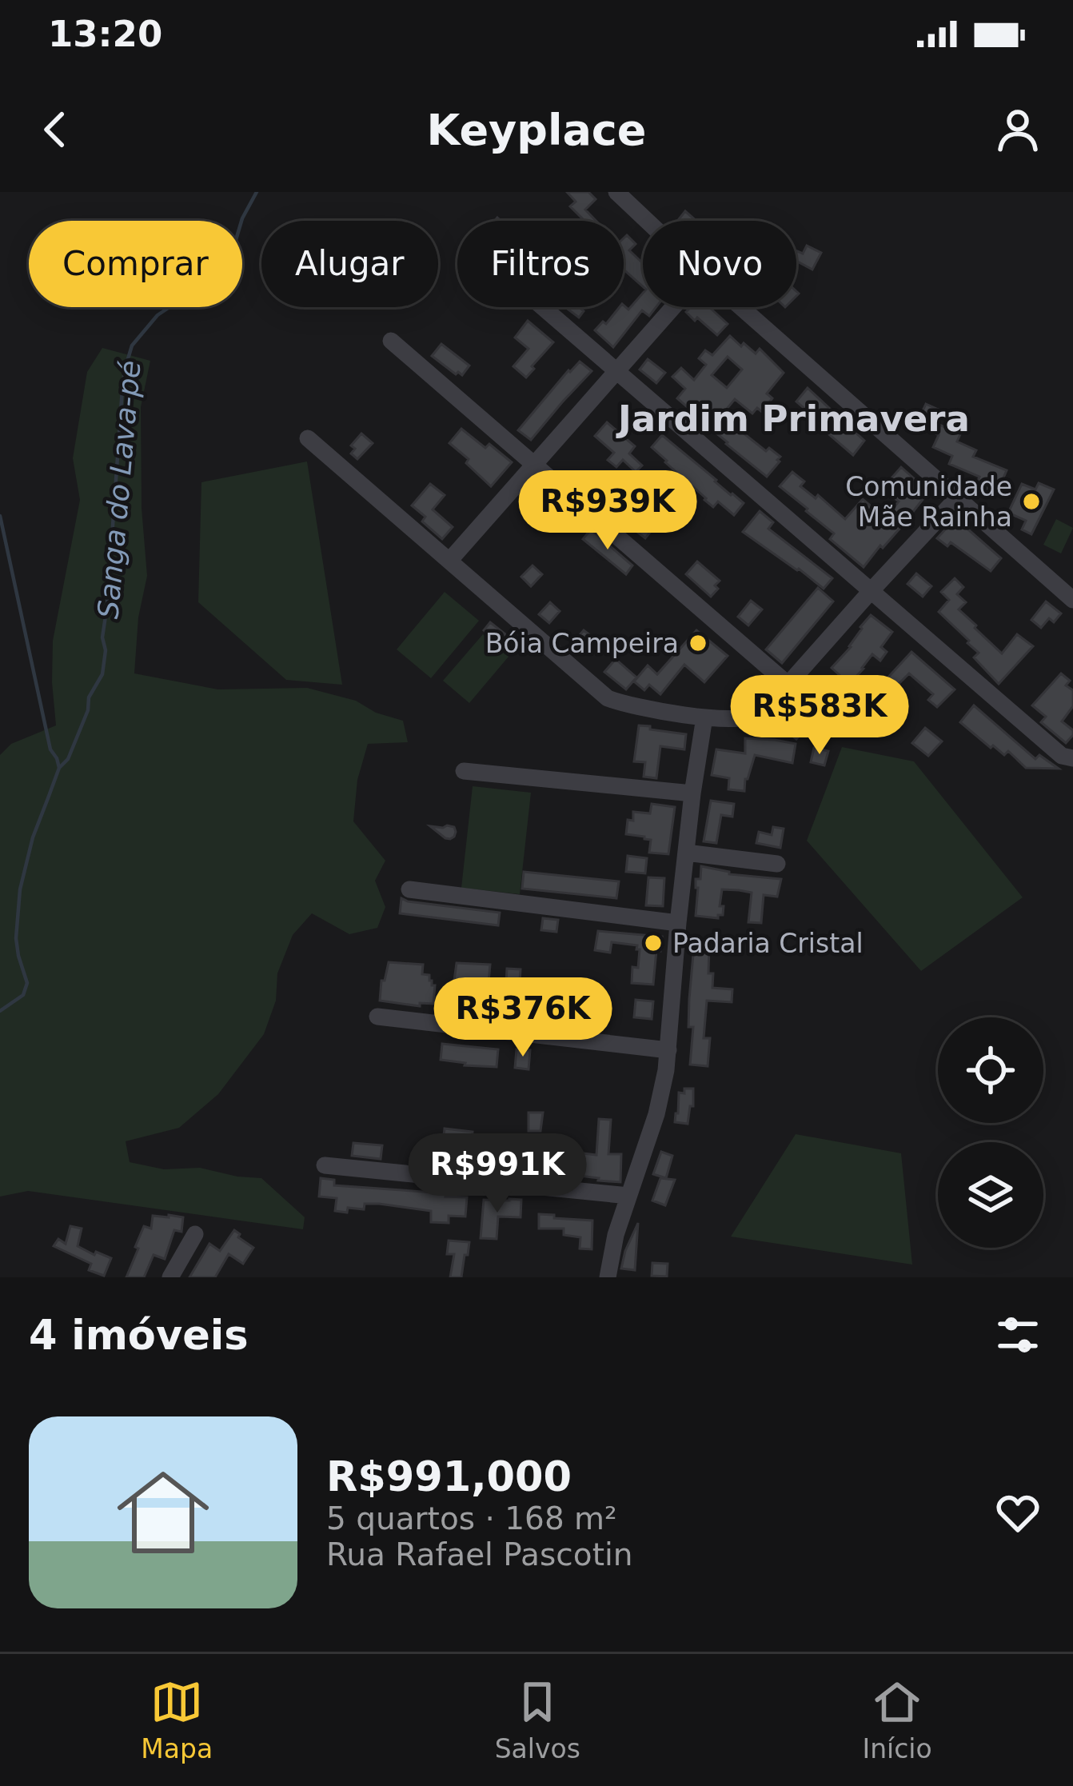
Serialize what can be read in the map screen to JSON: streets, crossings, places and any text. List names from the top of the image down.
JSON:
{
  "districts": ["Jardim Primavera"],
  "water": ["Sanga do Lava-pé"],
  "places": ["Comunidade Mãe Rainha", "Bóia Campeira", "Padaria Cristal"],
  "page": {
    "status": "13:20",
    "header": "Keyplace",
    "chip": [
      "Comprar",
      "Alugar",
      "Filtros",
      "Novo"
    ],
    "price": [
      "R$939K",
      "R$583K",
      "R$376K",
      "R$991K"
    ],
    "heading": "4 imóveis",
    "list": [
      {
        "name": "R$991,000",
        "note": "5 quartos · 168 m² · Rua Rafael Pascotin"
      }
    ],
    "tabs": ["Mapa", "Salvos", "Início"]
  }
}
